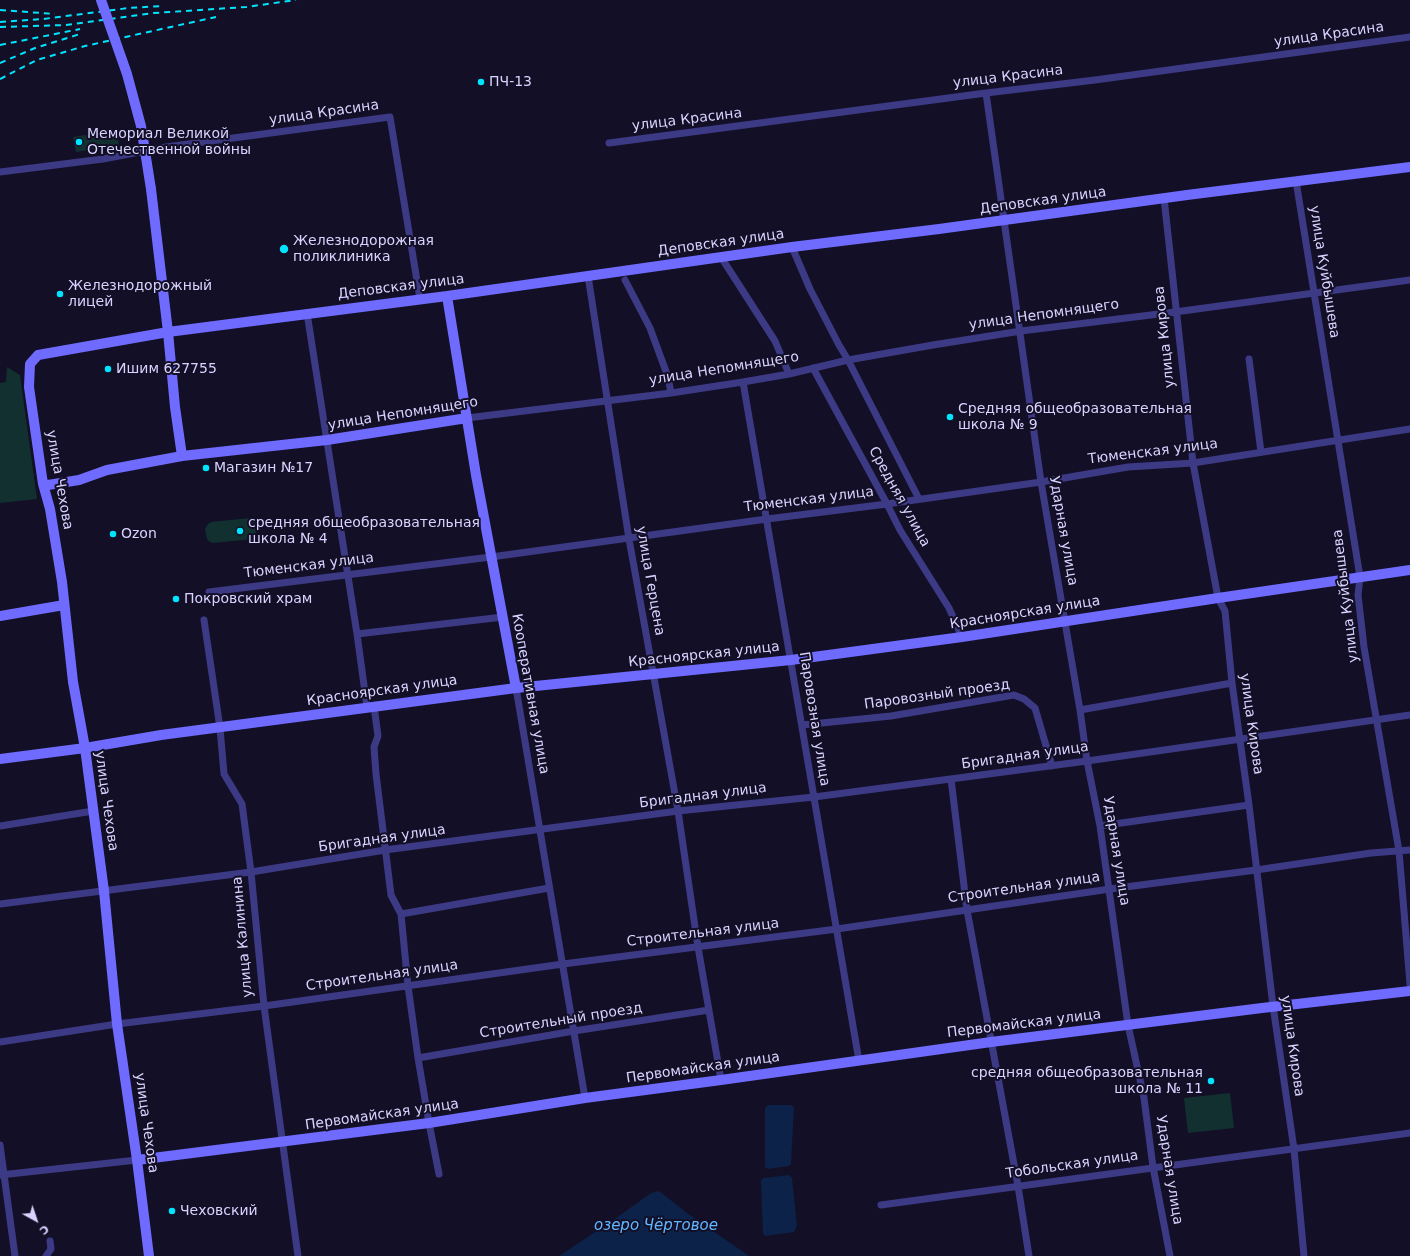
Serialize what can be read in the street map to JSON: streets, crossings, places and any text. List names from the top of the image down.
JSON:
{
  "streets": {
    "main road": [
      "Деповская улица",
      "улица Непомнящего",
      "улица Чехова",
      "Красноярская улица",
      "Кооперативная улица",
      "Первомайская улица"
    ],
    "street": [
      "улица Красина",
      "улица Куйбышева",
      "улица Кирова",
      "Тюменская улица",
      "Средняя улица",
      "Ударная улица",
      "улица Герцена",
      "Паровозный проезд",
      "Паровозная улица",
      "Бригадная улица",
      "Строительная улица",
      "улица Калинина",
      "Строительный проезд",
      "Тобольская улица"
    ]
  },
  "crossings": [
    ["улица Красина", "Деповская улица"],
    ["улица Красина", "Ударная улица"],
    ["Деповская улица", "улица Куйбышева"],
    ["Деповская улица", "улица Кирова"],
    ["Деповская улица", "улица Чехова"],
    ["Деповская улица", "Ударная улица"],
    ["Деповская улица", "улица Герцена"],
    ["Деповская улица", "Кооперативная улица"],
    ["улица Куйбышева", "улица Непомнящего"],
    ["улица Куйбышева", "Тюменская улица"],
    ["улица Куйбышева", "Красноярская улица"],
    ["улица Куйбышева", "Бригадная улица"],
    ["улица Куйбышева", "Строительная улица"],
    ["улица Непомнящего", "улица Кирова"],
    ["улица Непомнящего", "улица Чехова"],
    ["улица Непомнящего", "Средняя улица"],
    ["улица Непомнящего", "Ударная улица"],
    ["улица Непомнящего", "улица Герцена"],
    ["улица Непомнящего", "Кооперативная улица"],
    ["улица Непомнящего", "Паровозная улица"],
    ["улица Кирова", "Тюменская улица"],
    ["улица Кирова", "Красноярская улица"],
    ["улица Кирова", "Бригадная улица"],
    ["улица Кирова", "Строительная улица"],
    ["улица Кирова", "Первомайская улица"],
    ["улица Кирова", "Тобольская улица"],
    ["Тюменская улица", "Средняя улица"],
    ["Тюменская улица", "Ударная улица"],
    ["Тюменская улица", "улица Герцена"],
    ["Тюменская улица", "Кооперативная улица"],
    ["Тюменская улица", "Паровозная улица"],
    ["улица Чехова", "Красноярская улица"],
    ["улица Чехова", "Бригадная улица"],
    ["улица Чехова", "Строительная улица"],
    ["улица Чехова", "Первомайская улица"],
    ["Средняя улица", "Красноярская улица"],
    ["Ударная улица", "Красноярская улица"],
    ["Ударная улица", "Бригадная улица"],
    ["Ударная улица", "Строительная улица"],
    ["Ударная улица", "Первомайская улица"],
    ["Ударная улица", "Тобольская улица"],
    ["улица Герцена", "Красноярская улица"],
    ["улица Герцена", "Бригадная улица"],
    ["улица Герцена", "Строительная улица"],
    ["улица Герцена", "Строительный проезд"],
    ["улица Герцена", "Первомайская улица"],
    ["Красноярская улица", "Кооперативная улица"],
    ["Красноярская улица", "Паровозная улица"],
    ["Красноярская улица", "улица Калинина"],
    ["Кооперативная улица", "Бригадная улица"],
    ["Кооперативная улица", "Строительная улица"],
    ["Кооперативная улица", "Строительный проезд"],
    ["Кооперативная улица", "Первомайская улица"],
    ["Паровозный проезд", "Паровозная улица"],
    ["Паровозный проезд", "Бригадная улица"],
    ["Паровозная улица", "Бригадная улица"],
    ["Паровозная улица", "Строительная улица"],
    ["Паровозная улица", "Первомайская улица"],
    ["Бригадная улица", "улица Калинина"],
    ["Строительная улица", "улица Калинина"],
    ["улица Калинина", "Первомайская улица"]
  ],
  "water": ["озеро Чёртовое"],
  "places": [
    "ПЧ-13",
    "Мемориал Великой Отечественной войны",
    "Железнодорожная поликлиника",
    "Железнодорожный лицей",
    "Ишим 627755",
    "Средняя общеобразовательная школа № 9",
    "Магазин №17",
    "средняя общеобразовательная школа № 4",
    "Ozon",
    "Покровский храм",
    "средняя общеобразовательная школа № 11",
    "Чеховский"
  ],
  "north": "bottom right"
}
